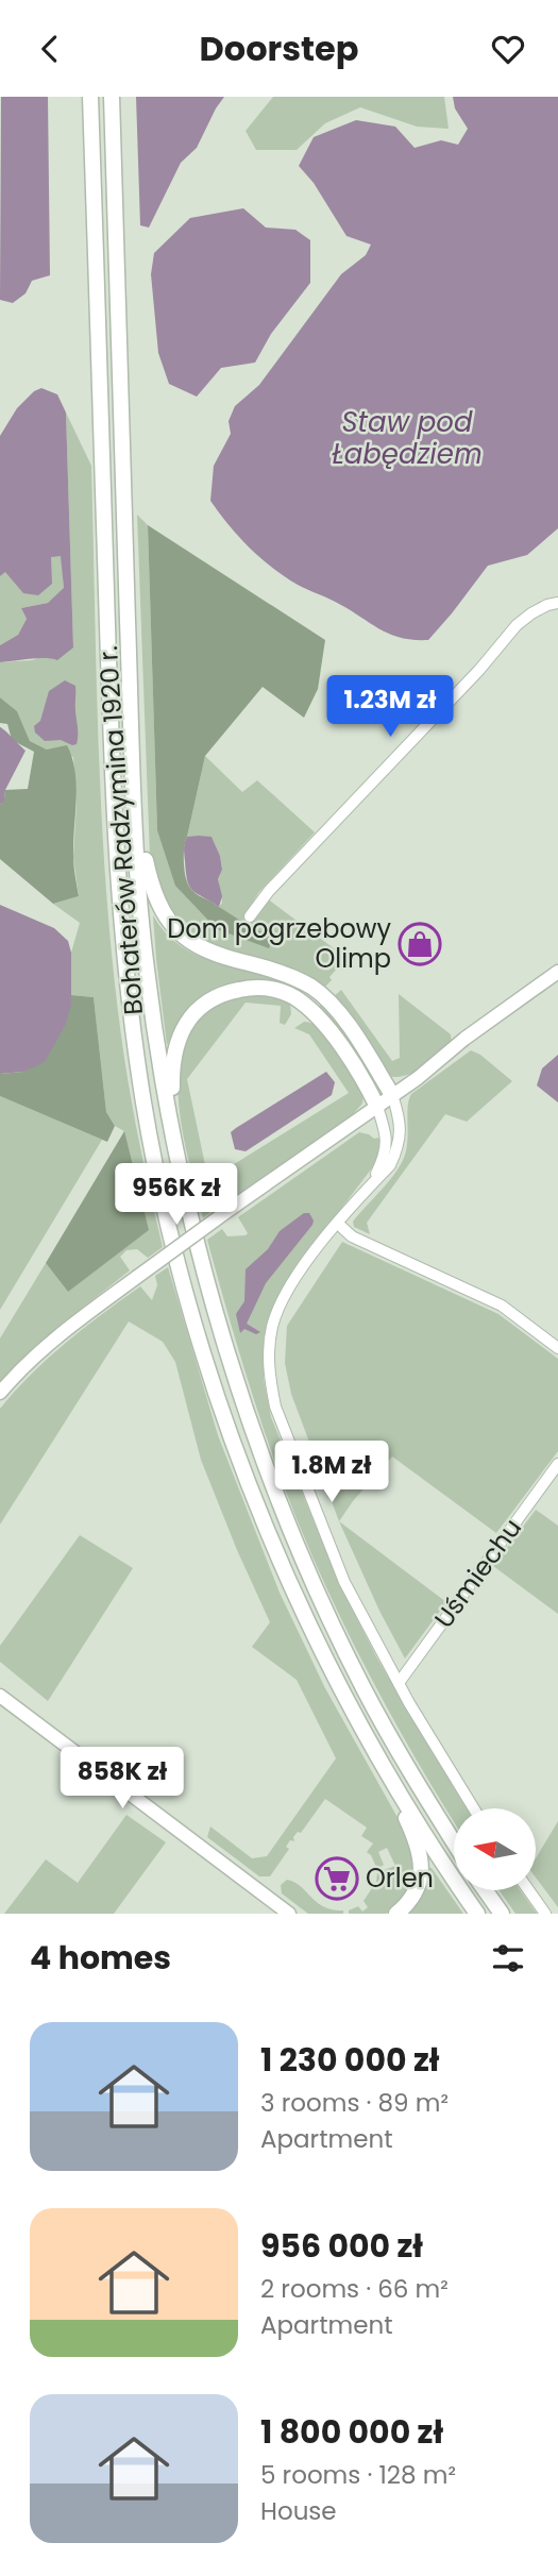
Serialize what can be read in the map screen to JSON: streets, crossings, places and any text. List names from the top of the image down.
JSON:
{
  "streets": {
    "main road": ["Bohaterów Radzymina 1920 r."],
    "street": ["Uśmiechu"]
  },
  "water": ["Staw pod Łabędziem"],
  "places": {
    "shop": ["Dom pogrzebowy Olimp"],
    "supermarket": ["Orlen"]
  },
  "north": "left",
  "page": {
    "header": "Doorstep",
    "price": [
      "1.23M zł",
      "956K zł",
      "1.8M zł",
      "858K zł"
    ],
    "heading": "4 homes",
    "list": [
      {
        "name": "1 230 000 zł",
        "note": "3 rooms · 89 m² · Apartment"
      },
      {
        "name": "956 000 zł",
        "note": "2 rooms · 66 m² · Apartment"
      },
      {
        "name": "1 800 000 zł",
        "note": "5 rooms · 128 m² · House"
      }
    ]
  }
}
